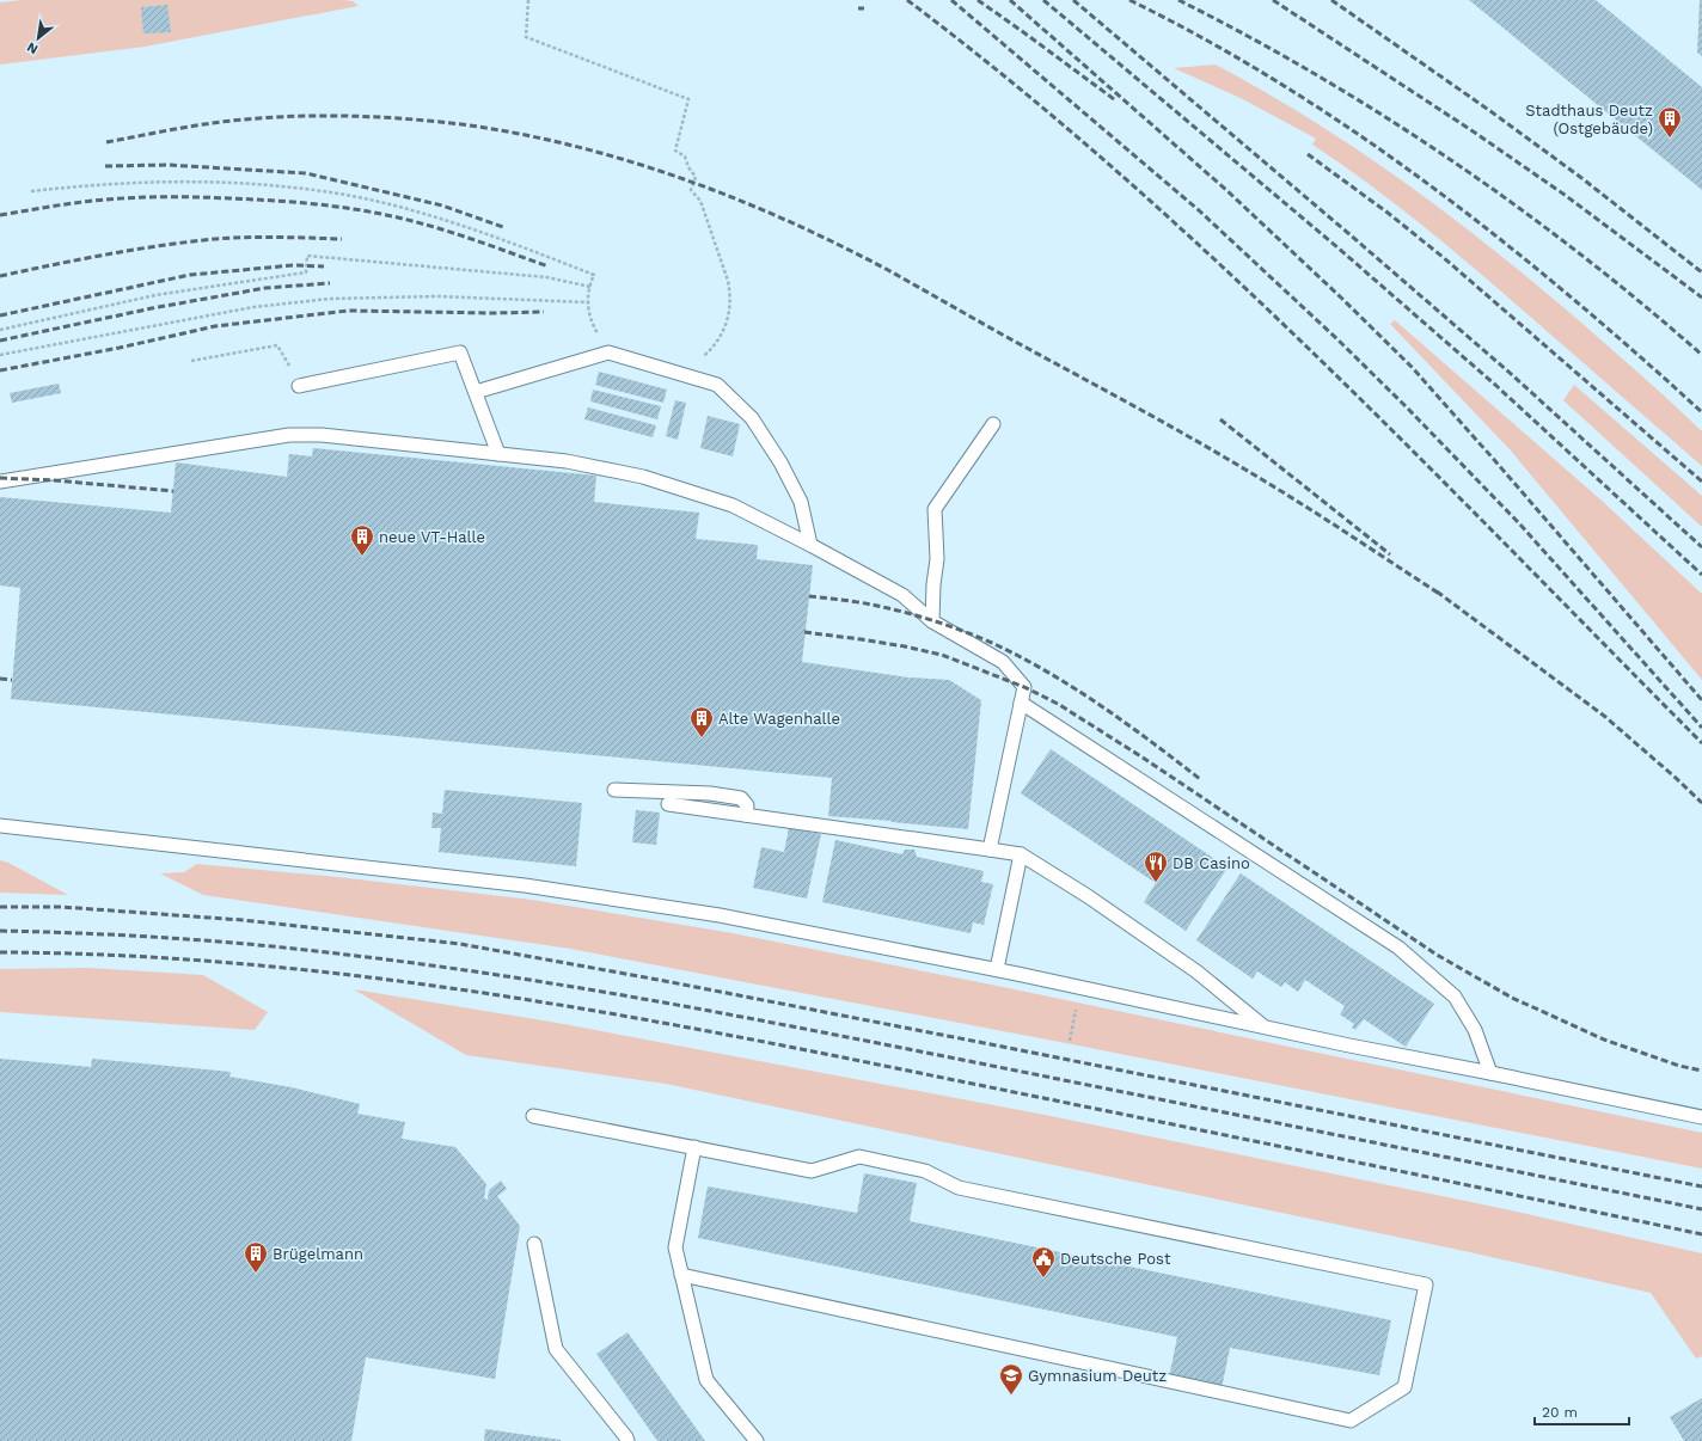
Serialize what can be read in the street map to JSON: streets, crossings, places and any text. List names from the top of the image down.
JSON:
{
  "places": {
    "building": [
      "Stadthaus Deutz (Ostgebäude)",
      "neue VT-Halle",
      "Alte Wagenhalle",
      "Brügelmann"
    ],
    "restaurant": ["DB Casino"],
    "public building": ["Deutsche Post"],
    "school or university": ["Gymnasium Deutz"]
  },
  "scale_bar": "20 m",
  "north": "bottom left"
}
